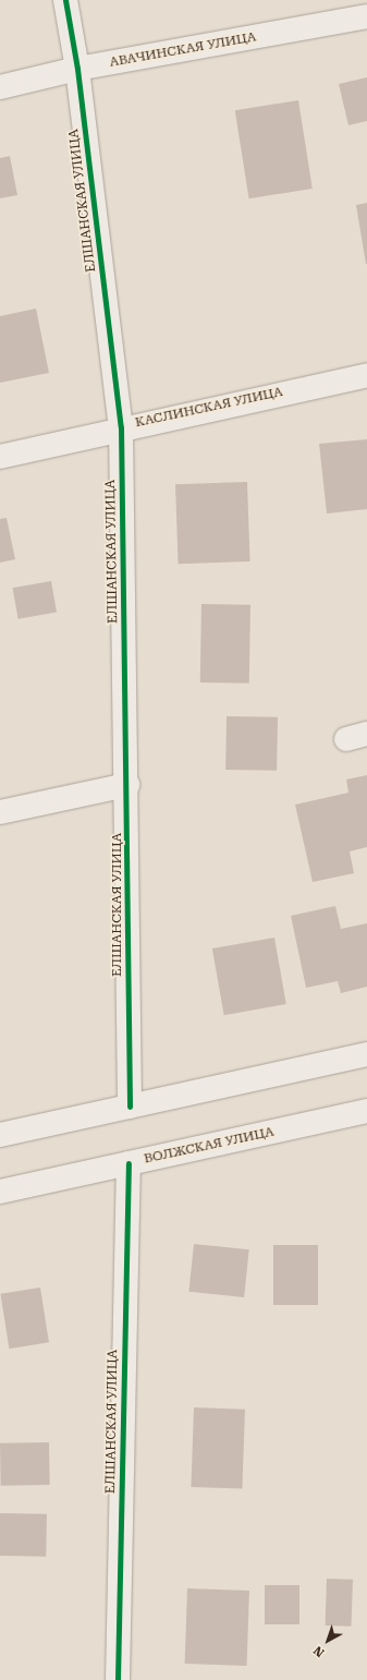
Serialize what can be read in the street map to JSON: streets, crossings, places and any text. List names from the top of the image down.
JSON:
{
  "streets": {
    "street": [
      "АВАЧИНСКАЯ УЛИЦА",
      "ЕЛШАНСКАЯ УЛИЦА",
      "КАСЛИНСКАЯ УЛИЦА",
      "ВОЛЖСКАЯ УЛИЦА"
    ]
  },
  "crossings": [
    ["АВАЧИНСКАЯ УЛИЦА", "ЕЛШАНСКАЯ УЛИЦА"],
    ["ЕЛШАНСКАЯ УЛИЦА", "КАСЛИНСКАЯ УЛИЦА"],
    ["ЕЛШАНСКАЯ УЛИЦА", "ВОЛЖСКАЯ УЛИЦА"]
  ],
  "north": "bottom left"
}
